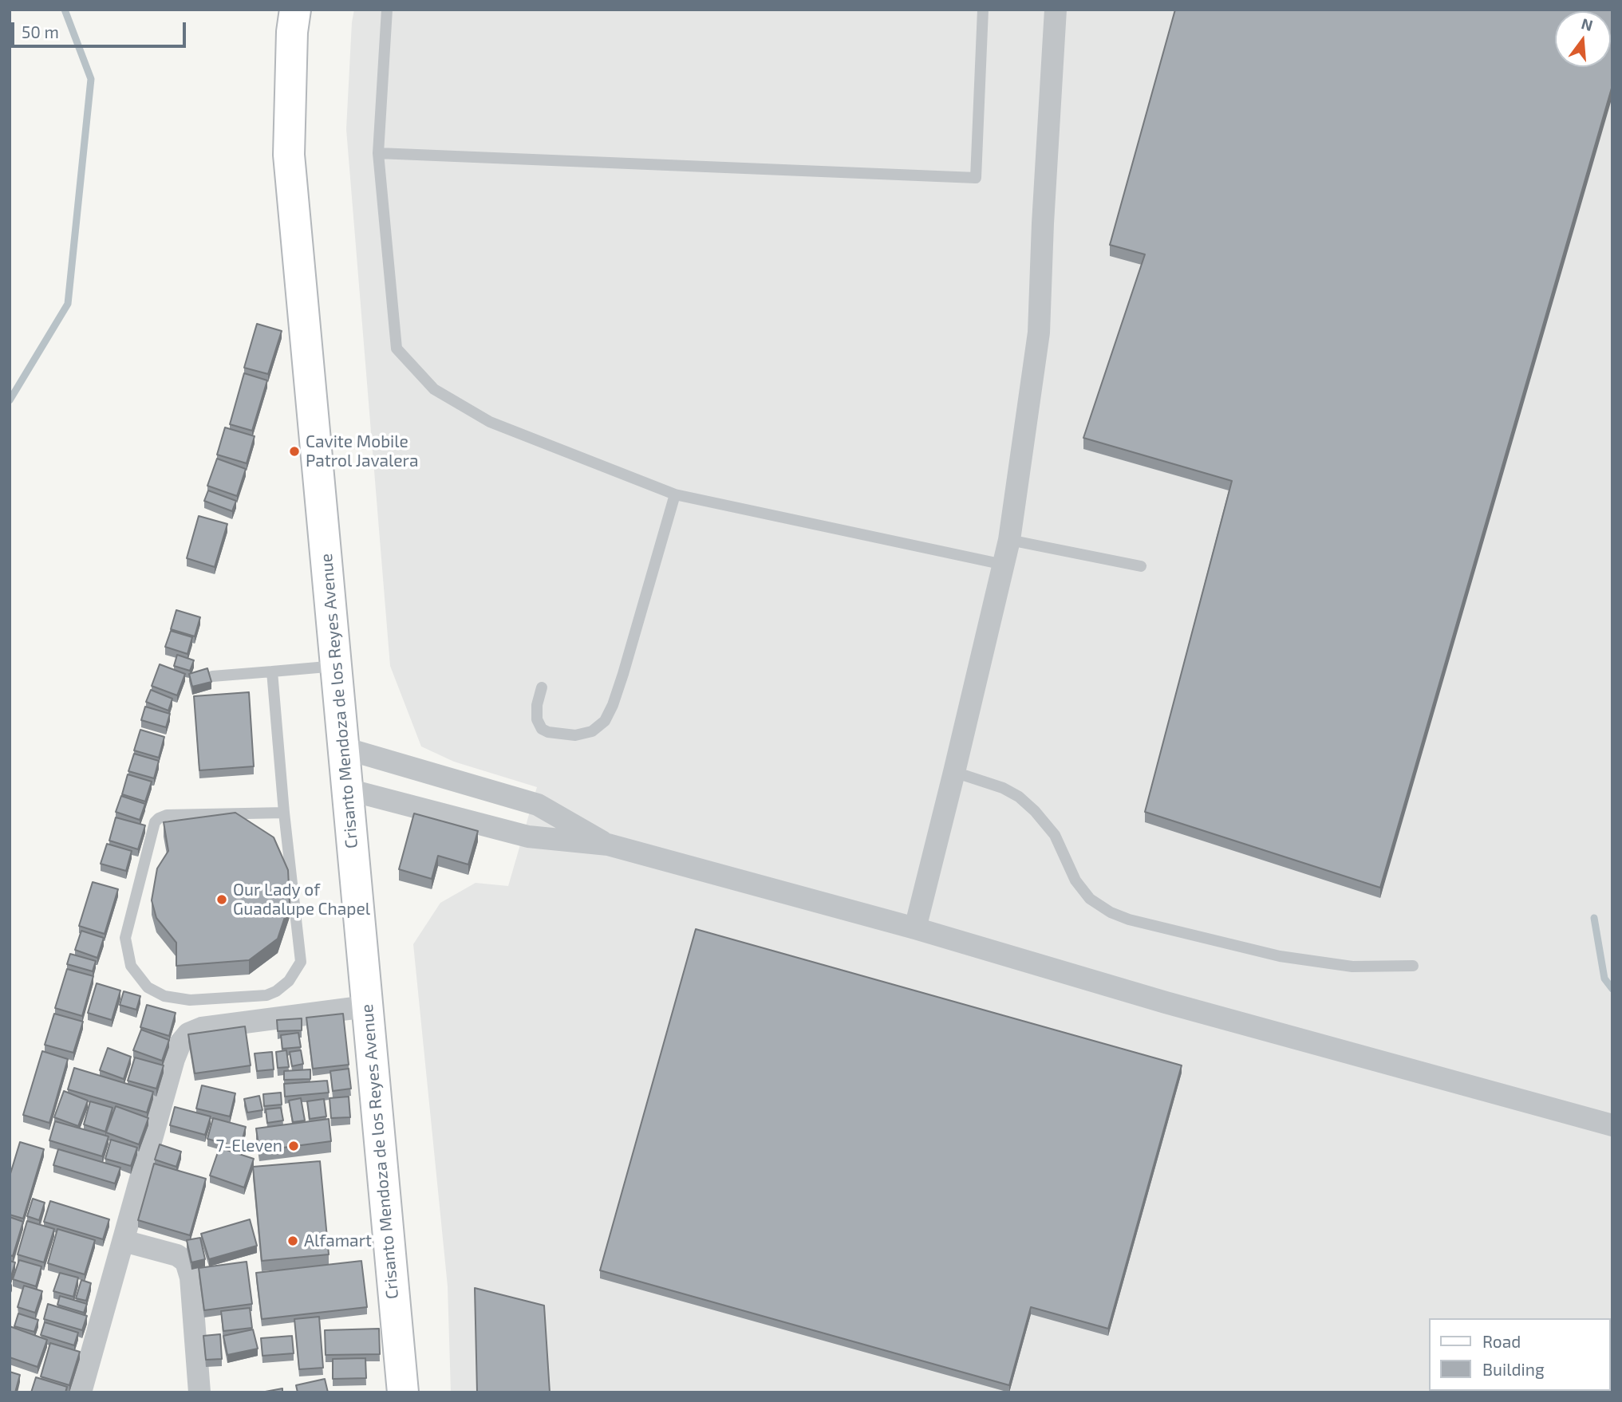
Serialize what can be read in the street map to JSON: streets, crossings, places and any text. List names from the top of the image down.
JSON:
{
  "streets": {
    "main road": ["Crisanto Mendoza de los Reyes Avenue"]
  },
  "places": [
    "Cavite Mobile Patrol Javalera",
    "Our Lady of Guadalupe Chapel",
    "7-Eleven",
    "Alfamart"
  ],
  "legend": ["Road", "Building"],
  "scale_bar": "50 m",
  "north": "top"
}
